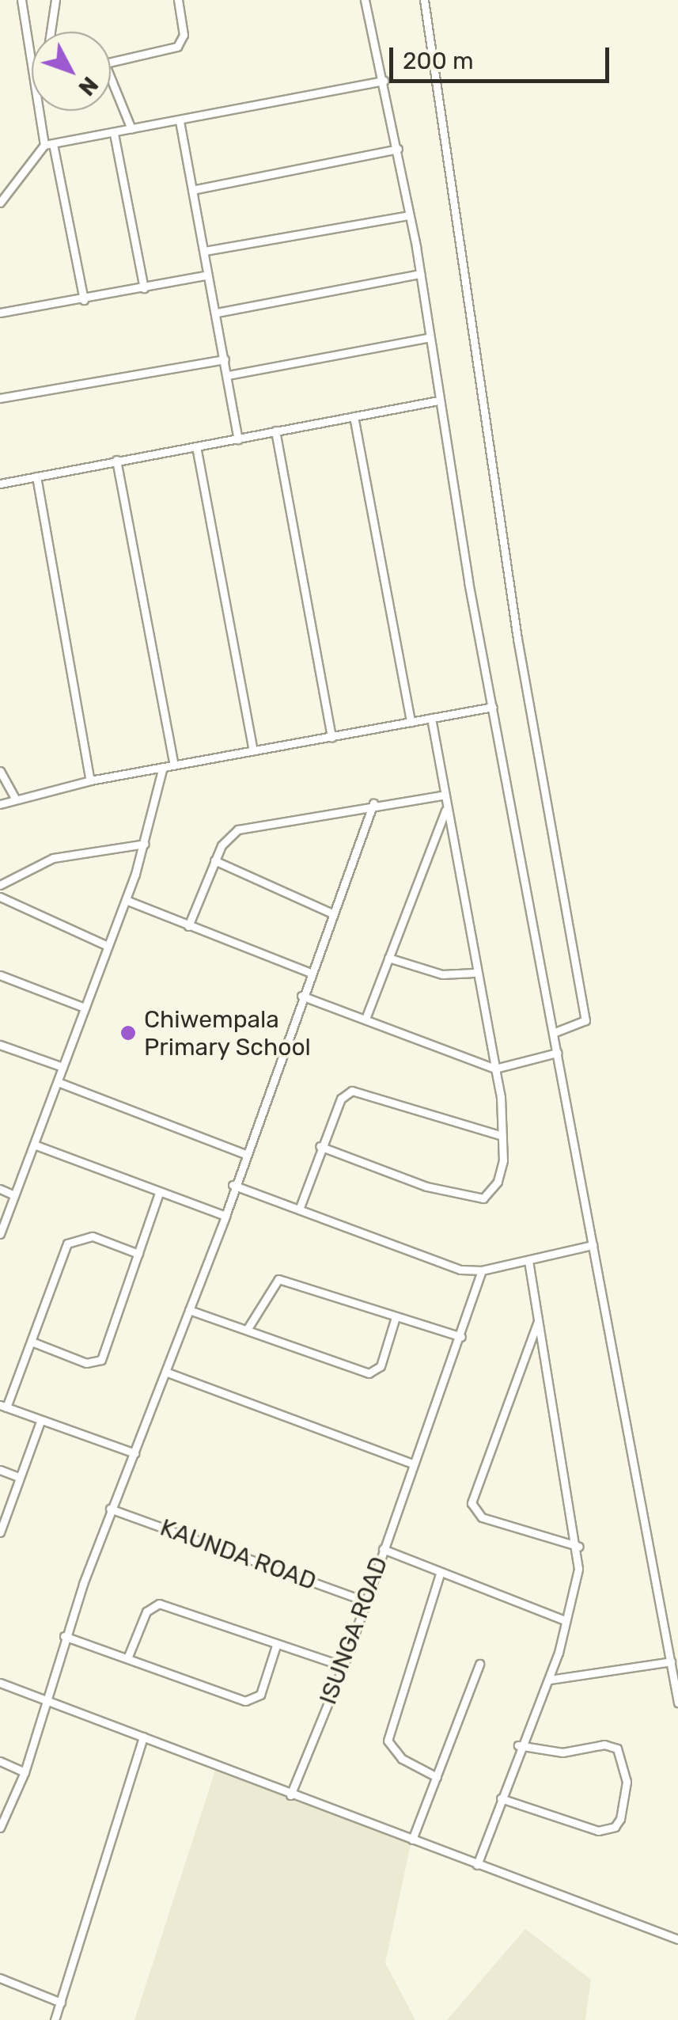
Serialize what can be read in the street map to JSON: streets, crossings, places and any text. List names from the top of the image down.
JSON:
{
  "streets": {
    "street": ["KAUNDA ROAD", "ISUNGA ROAD"]
  },
  "crossings": [
    ["KAUNDA ROAD", "ISUNGA ROAD"]
  ],
  "places": ["Chiwempala Primary School"],
  "scale_bar": "200 m",
  "north": "bottom right"
}
